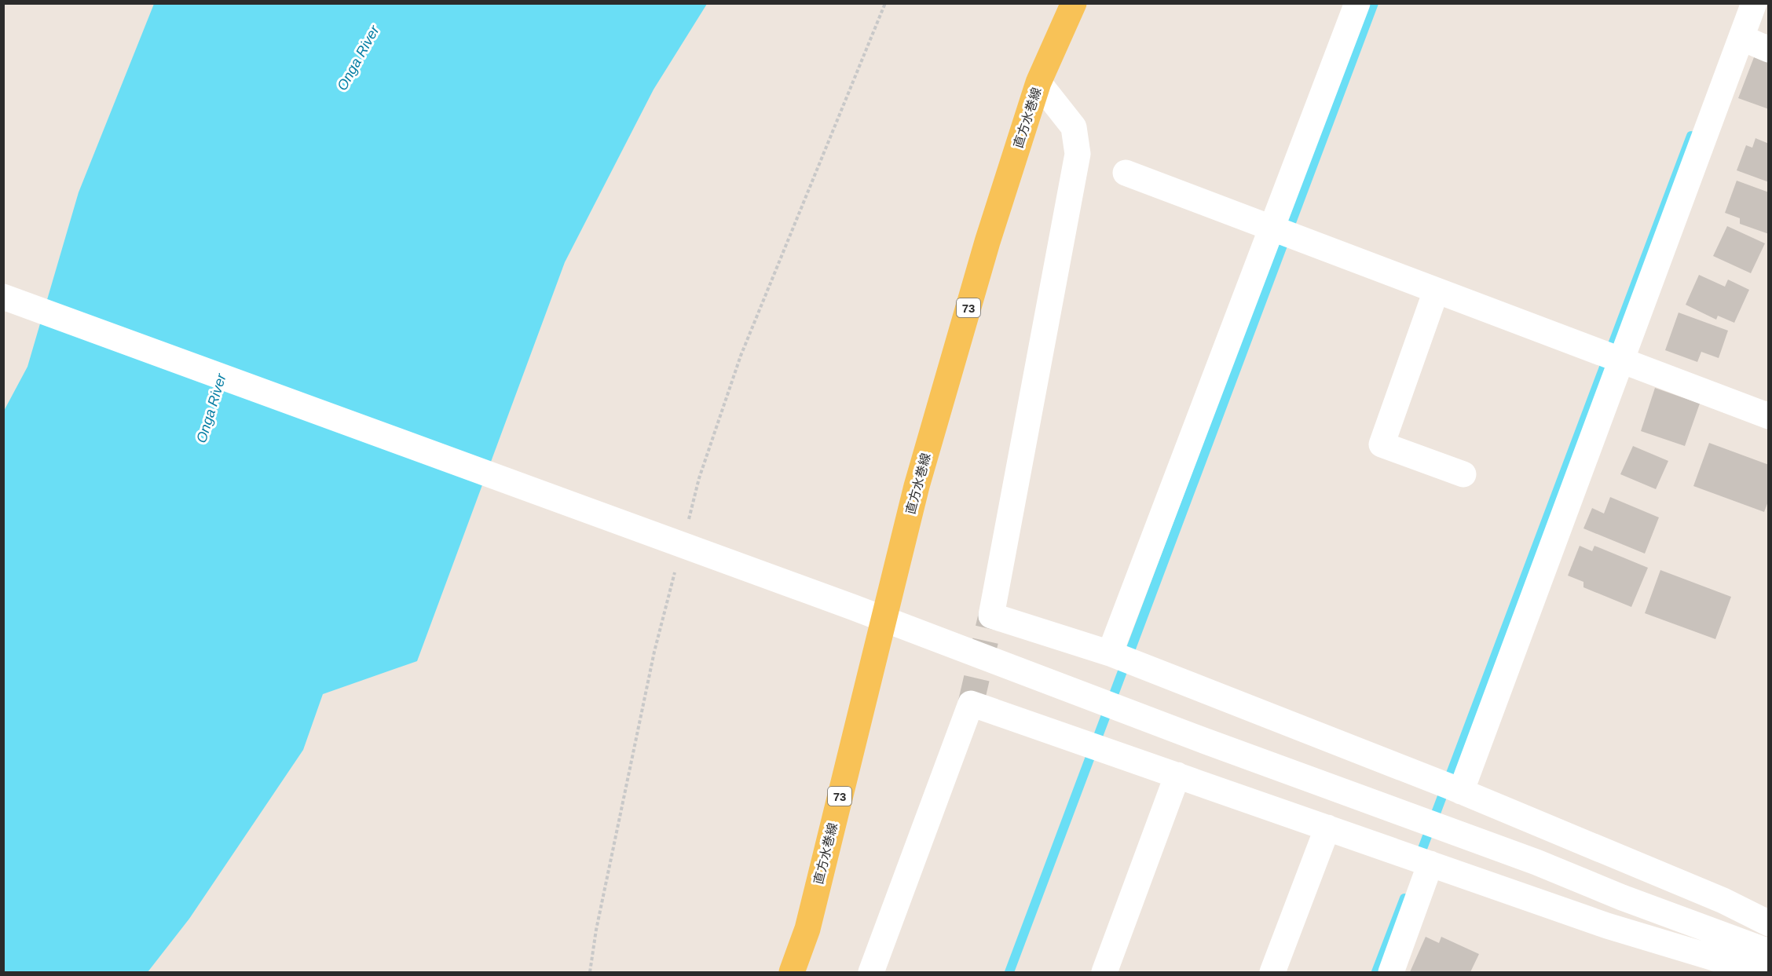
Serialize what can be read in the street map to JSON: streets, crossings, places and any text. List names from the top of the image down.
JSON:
{
  "streets": {
    "main road": ["直方水巻線", "73"]
  },
  "water": ["Onga River"]
}
